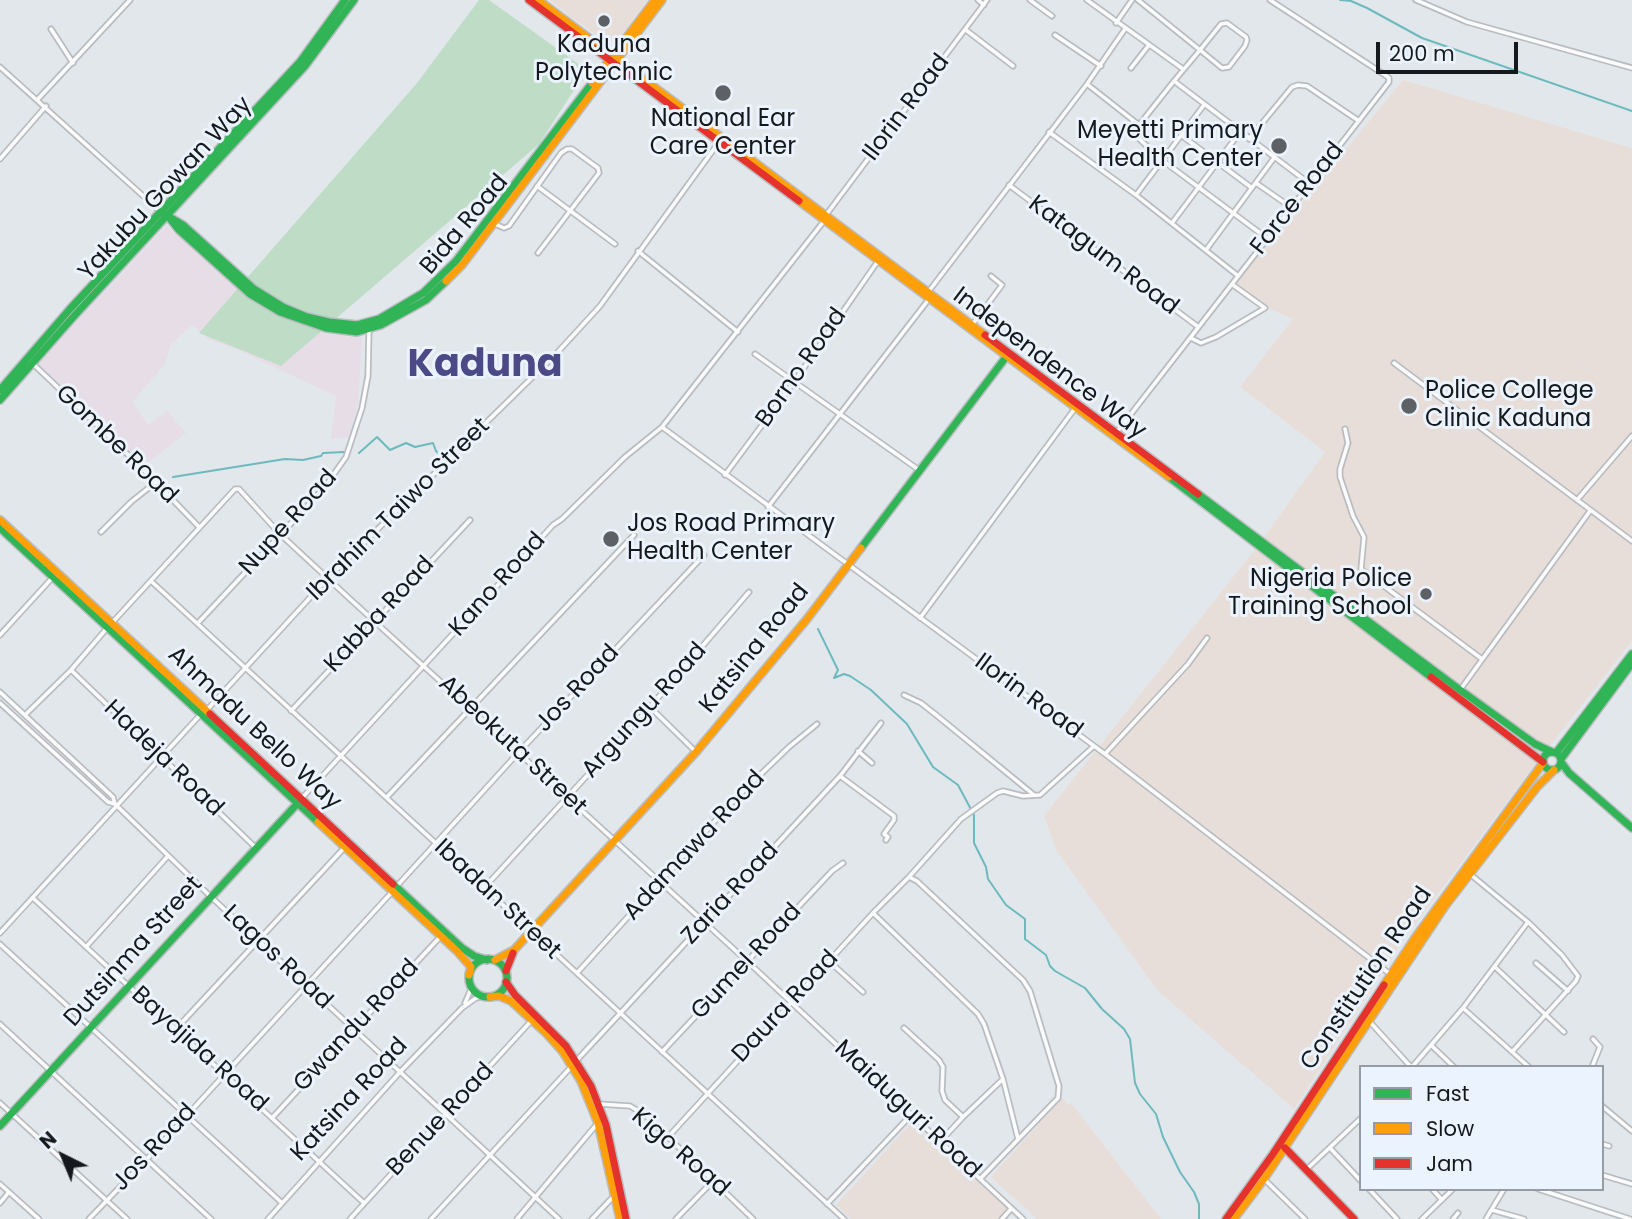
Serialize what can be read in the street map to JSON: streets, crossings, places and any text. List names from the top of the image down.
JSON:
{
  "streets": {
    "main road": [
      "Yakubu Gowan Way",
      "Bida Road",
      "Independence Way",
      "Katsina Road",
      "Ahmadu Bello Way",
      "Dutsinma Street",
      "Constitution Road"
    ],
    "street": [
      "Ilorin Road",
      "Force Road",
      "Katagum Road",
      "Borno Road",
      "Gombe Road",
      "Ibrahim Taiwo Street",
      "Nupe Road",
      "Kano Road",
      "Kabba Road",
      "Jos Road",
      "Argungu Road",
      "Abeokuta Street",
      "Hadeja Road",
      "Adamawa Road",
      "Zaria Road",
      "Ibadan Street",
      "Lagos Road",
      "Gumel Road",
      "Daura Road",
      "Gwandu Road",
      "Bayajida Road",
      "Maiduguri Road",
      "Benue Road",
      "Kigo Road"
    ]
  },
  "crossings": [
    ["Ilorin Road", "Independence Way"],
    ["Ilorin Road", "Borno Road"],
    ["Ilorin Road", "Kano Road"],
    ["Ilorin Road", "Katsina Road"],
    ["Ilorin Road", "Constitution Road"],
    ["Yakubu Gowan Way", "Bida Road"],
    ["Yakubu Gowan Way", "Gombe Road"],
    ["Force Road", "Katagum Road"],
    ["Force Road", "Independence Way"],
    ["Bida Road", "Independence Way"],
    ["Bida Road", "Nupe Road"],
    ["Independence Way", "Borno Road"],
    ["Independence Way", "Ibrahim Taiwo Street"],
    ["Independence Way", "Katsina Road"],
    ["Independence Way", "Constitution Road"],
    ["Gombe Road", "Abeokuta Street"],
    ["Ibrahim Taiwo Street", "Ahmadu Bello Way"],
    ["Ibrahim Taiwo Street", "Abeokuta Street"],
    ["Ibrahim Taiwo Street", "Hadeja Road"],
    ["Ibrahim Taiwo Street", "Ibadan Street"],
    ["Ibrahim Taiwo Street", "Lagos Road"],
    ["Ibrahim Taiwo Street", "Bayajida Road"],
    ["Nupe Road", "Abeokuta Street"],
    ["Nupe Road", "Ibadan Street"],
    ["Kano Road", "Ahmadu Bello Way"],
    ["Kano Road", "Abeokuta Street"],
    ["Kano Road", "Ibadan Street"],
    ["Kano Road", "Dutsinma Street"],
    ["Kabba Road", "Abeokuta Street"],
    ["Kabba Road", "Ibadan Street"],
    ["Katsina Road", "Ahmadu Bello Way"],
    ["Katsina Road", "Abeokuta Street"],
    ["Katsina Road", "Ibadan Street"],
    ["Katsina Road", "Lagos Road"],
    ["Katsina Road", "Bayajida Road"],
    ["Jos Road", "Ahmadu Bello Way"],
    ["Jos Road", "Abeokuta Street"],
    ["Jos Road", "Ibadan Street"],
    ["Jos Road", "Lagos Road"],
    ["Jos Road", "Bayajida Road"],
    ["Argungu Road", "Abeokuta Street"],
    ["Argungu Road", "Ibadan Street"],
    ["Ahmadu Bello Way", "Dutsinma Street"],
    ["Ahmadu Bello Way", "Gwandu Road"],
    ["Abeokuta Street", "Adamawa Road"],
    ["Abeokuta Street", "Zaria Road"],
    ["Abeokuta Street", "Gumel Road"],
    ["Abeokuta Street", "Daura Road"],
    ["Abeokuta Street", "Maiduguri Road"],
    ["Hadeja Road", "Dutsinma Street"],
    ["Adamawa Road", "Ibadan Street"],
    ["Zaria Road", "Ibadan Street"],
    ["Zaria Road", "Lagos Road"],
    ["Ibadan Street", "Gumel Road"],
    ["Ibadan Street", "Daura Road"],
    ["Dutsinma Street", "Lagos Road"],
    ["Dutsinma Street", "Bayajida Road"],
    ["Lagos Road", "Gwandu Road"],
    ["Lagos Road", "Benue Road"],
    ["Daura Road", "Maiduguri Road"],
    ["Daura Road", "Kigo Road"],
    ["Gwandu Road", "Bayajida Road"],
    ["Bayajida Road", "Benue Road"]
  ],
  "districts": ["Kaduna"],
  "places": [
    "Kaduna Polytechnic",
    "National Ear Care Center",
    "Meyetti Primary Health Center",
    "Police College Clinic Kaduna",
    "Jos Road Primary Health Center",
    "Nigeria Police Training School"
  ],
  "legend": ["Fast", "Slow", "Jam"],
  "scale_bar": "200 m",
  "north": "top left"
}
